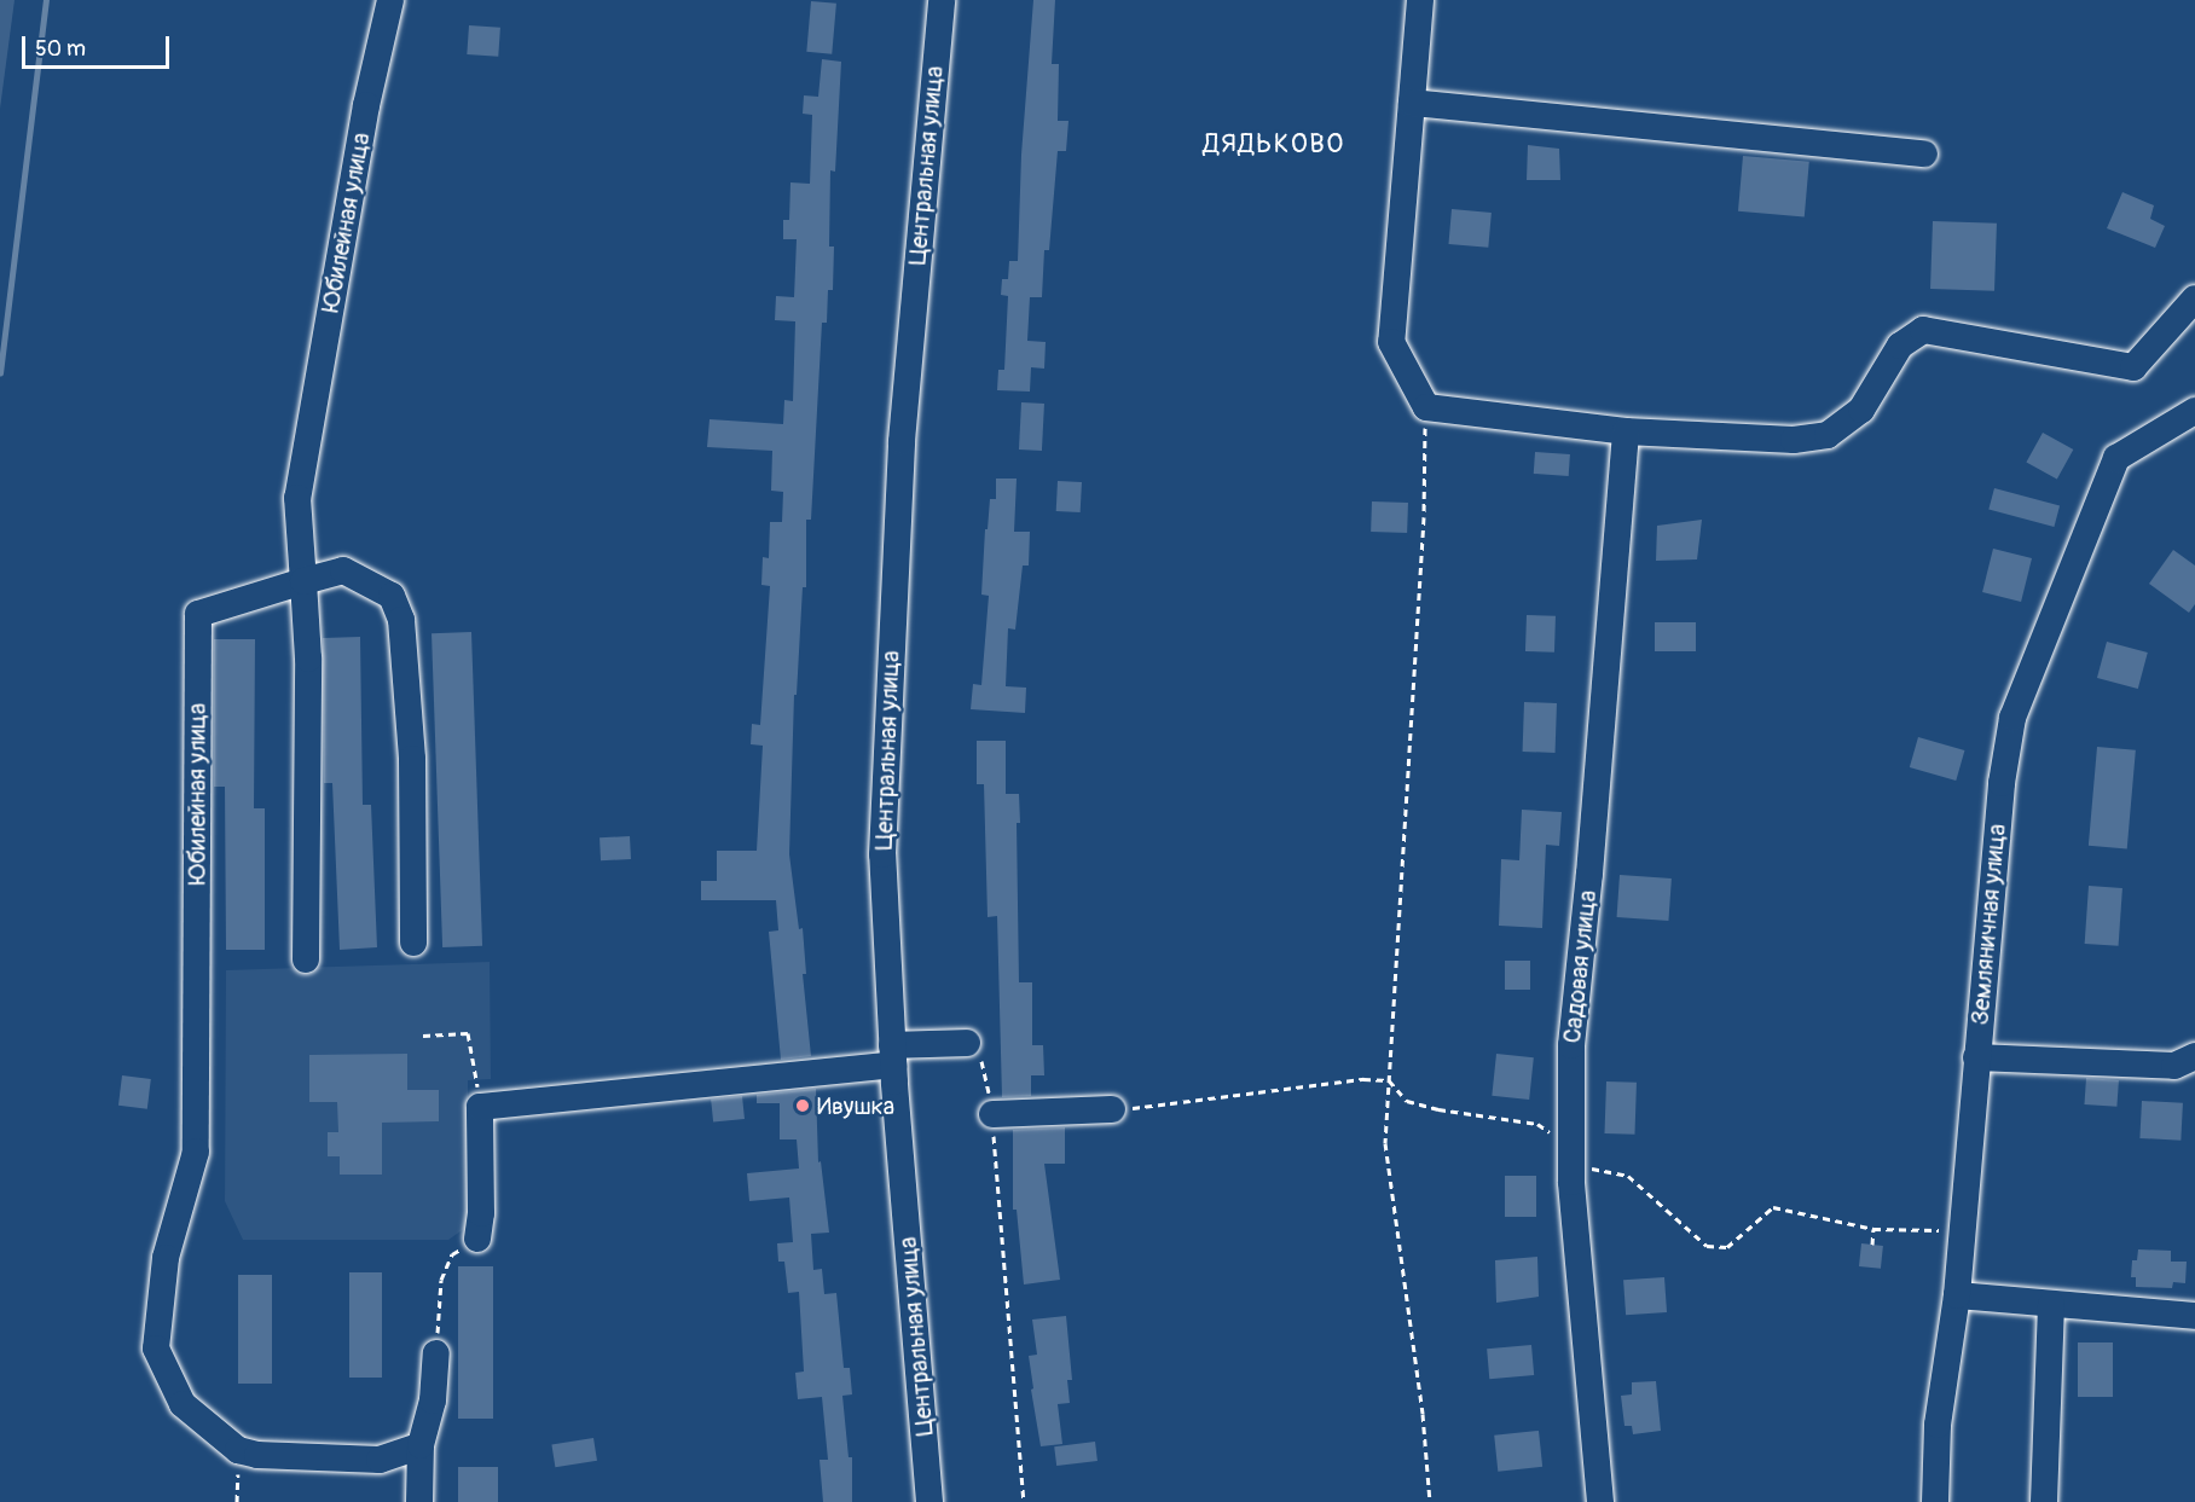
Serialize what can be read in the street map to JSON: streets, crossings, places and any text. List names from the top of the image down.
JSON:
{
  "streets": {
    "street": [
      "Центральная улица",
      "Юбилейная улица",
      "Земляничная улица",
      "Садовая улица"
    ]
  },
  "districts": ["ДЯДЬКОВО"],
  "places": ["Ивушка"],
  "scale_bar": "50 m"
}
